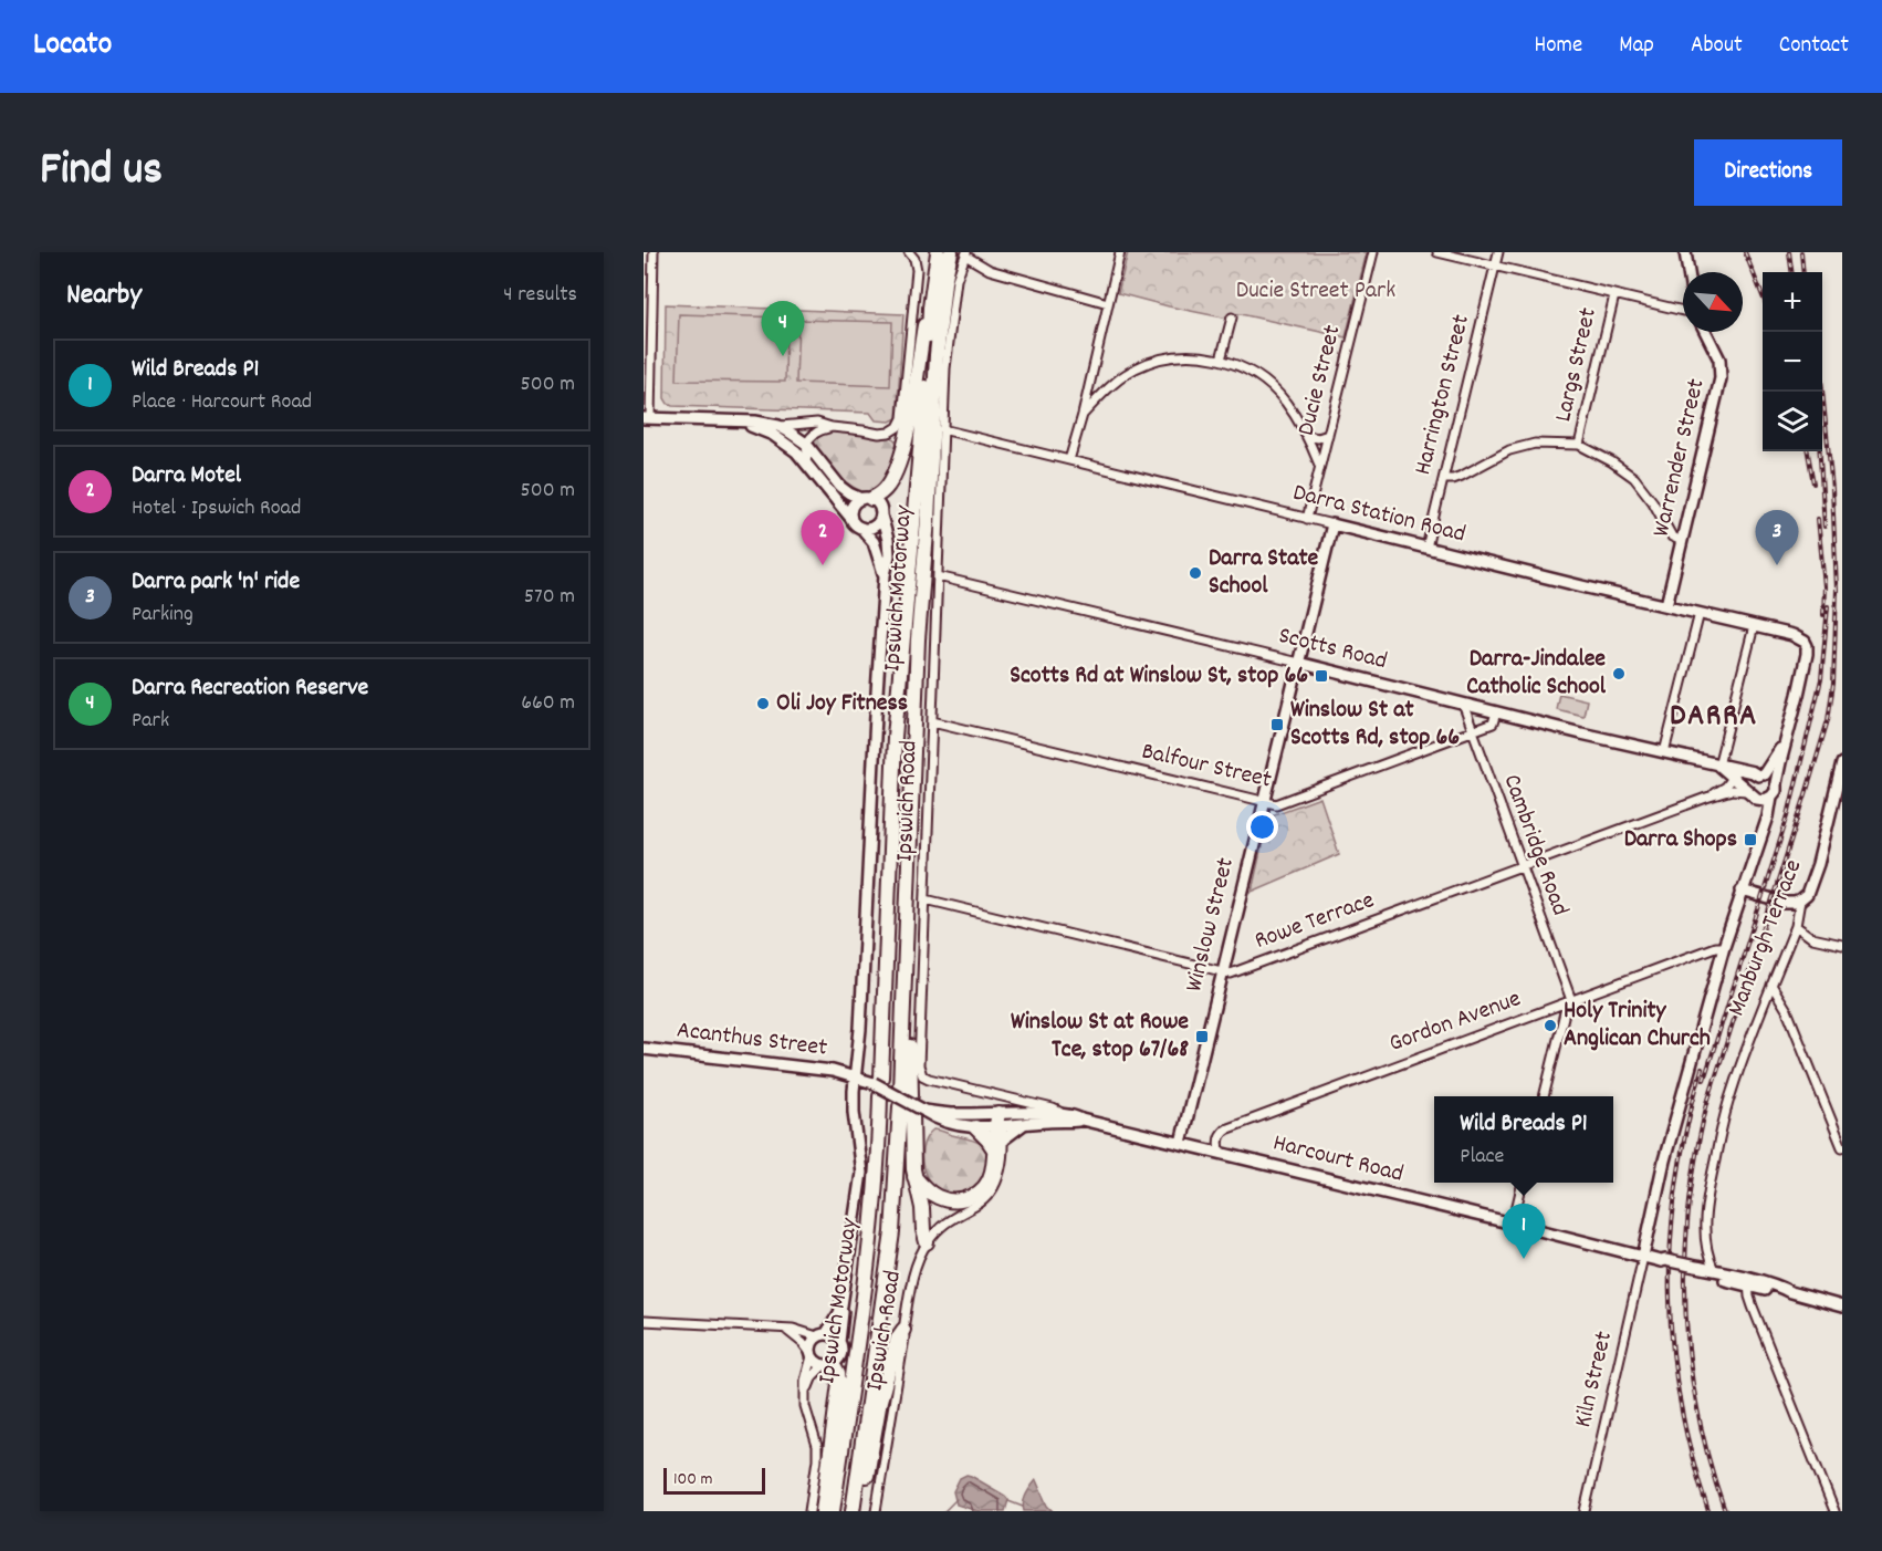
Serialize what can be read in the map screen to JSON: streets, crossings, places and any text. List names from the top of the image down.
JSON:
{
  "streets": {
    "highway": ["Ipswich Motorway"],
    "street": [
      "Largs Street",
      "Ducie Street",
      "Harrington Street",
      "Warrender Street",
      "Darra Station Road",
      "Scotts Road",
      "Balfour Street",
      "Ipswich Road",
      "Cambridge Road",
      "Rowe Terrace",
      "Winslow Street",
      "Manburgh Terrace",
      "Gordon Avenue",
      "Acanthus Street",
      "Harcourt Road",
      "Kiln Street"
    ]
  },
  "crossings": [
    ["Ducie Street", "Darra Station Road"],
    ["Harrington Street", "Darra Station Road"],
    ["Warrender Street", "Darra Station Road"],
    ["Darra Station Road", "Ipswich Road"],
    ["Darra Station Road", "Winslow Street"],
    ["Ipswich Motorway", "Harcourt Road"],
    ["Scotts Road", "Balfour Street"],
    ["Scotts Road", "Ipswich Road"],
    ["Scotts Road", "Cambridge Road"],
    ["Scotts Road", "Rowe Terrace"],
    ["Scotts Road", "Winslow Street"],
    ["Balfour Street", "Ipswich Road"],
    ["Balfour Street", "Cambridge Road"],
    ["Balfour Street", "Winslow Street"],
    ["Ipswich Road", "Rowe Terrace"],
    ["Ipswich Road", "Acanthus Street"],
    ["Ipswich Road", "Harcourt Road"],
    ["Cambridge Road", "Rowe Terrace"],
    ["Cambridge Road", "Gordon Avenue"],
    ["Rowe Terrace", "Winslow Street"],
    ["Winslow Street", "Harcourt Road"],
    ["Manburgh Terrace", "Harcourt Road"],
    ["Gordon Avenue", "Harcourt Road"],
    ["Acanthus Street", "Harcourt Road"],
    ["Harcourt Road", "Kiln Street"]
  ],
  "districts": ["DARRA"],
  "parks": ["Ducie Street Park"],
  "places": {
    "other": [
      "Darra State School",
      "Darra-Jindalee Catholic School",
      "Oli Joy Fitness",
      "Holy Trinity Anglican Church"
    ],
    "transit": [
      "Scotts Rd at Winslow St, stop 66",
      "Winslow St at Scotts Rd, stop 66",
      "Darra Shops",
      "Winslow St at Rowe Tce, stop 67/68"
    ]
  },
  "scale_bar": "100 m",
  "north": "bottom right",
  "page": {
    "header": "Locato",
    "nav": [
      "Home",
      "Map",
      "About",
      "Contact"
    ],
    "title": "Find us",
    "buttons": "Directions",
    "heading": ["Nearby", "4 results"],
    "map_buttons": ["+", "−"],
    "pins": [
      "4",
      "2",
      "3",
      "1"
    ],
    "list": [
      {
        "mark": "1",
        "name": "Wild Breads P1",
        "note": "Place · Harcourt Road",
        "value": "500 m"
      },
      {
        "mark": "2",
        "name": "Darra Motel",
        "note": "Hotel · Ipswich Road",
        "value": "500 m"
      },
      {
        "mark": "3",
        "name": "Darra park 'n' ride",
        "note": "Parking",
        "value": "570 m"
      },
      {
        "mark": "4",
        "name": "Darra Recreation Reserve",
        "note": "Park",
        "value": "660 m"
      }
    ],
    "popup": ["Wild Breads P1", "Place"],
    "scale": "100 m"
  }
}
